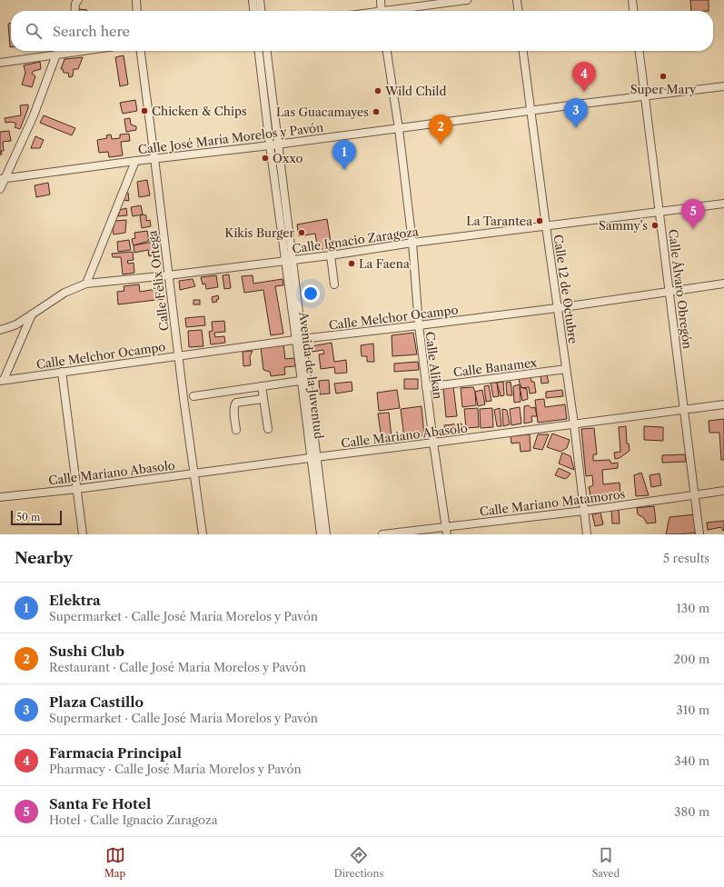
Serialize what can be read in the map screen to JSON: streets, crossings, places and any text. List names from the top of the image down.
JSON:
{
  "streets": {
    "street": [
      "Calle José María Morelos y Pavón",
      "Calle Ignacio Zaragoza",
      "Calle Félix Ortega",
      "Calle 12 de Octubre",
      "Calle Álvaro Obregón",
      "Calle Melchor Ocampo",
      "Calle Alikan",
      "Calle Banamex",
      "Avenida de la Juventud",
      "Calle Mariano Abasolo",
      "Calle Mariano Matamoros"
    ]
  },
  "crossings": [
    ["Calle José María Morelos y Pavón", "Calle Félix Ortega"],
    ["Calle José María Morelos y Pavón", "Calle 12 de Octubre"],
    ["Calle José María Morelos y Pavón", "Calle Álvaro Obregón"],
    ["Calle José María Morelos y Pavón", "Calle Alikan"],
    ["Calle José María Morelos y Pavón", "Avenida de la Juventud"],
    ["Calle Ignacio Zaragoza", "Calle Félix Ortega"],
    ["Calle Ignacio Zaragoza", "Calle 12 de Octubre"],
    ["Calle Ignacio Zaragoza", "Calle Álvaro Obregón"],
    ["Calle Ignacio Zaragoza", "Calle Alikan"],
    ["Calle Ignacio Zaragoza", "Avenida de la Juventud"],
    ["Calle Félix Ortega", "Calle Melchor Ocampo"],
    ["Calle Félix Ortega", "Calle Mariano Abasolo"],
    ["Calle 12 de Octubre", "Calle Melchor Ocampo"],
    ["Calle 12 de Octubre", "Calle Banamex"],
    ["Calle 12 de Octubre", "Calle Mariano Abasolo"],
    ["Calle 12 de Octubre", "Calle Mariano Matamoros"],
    ["Calle Álvaro Obregón", "Calle Melchor Ocampo"],
    ["Calle Álvaro Obregón", "Calle Mariano Abasolo"],
    ["Calle Álvaro Obregón", "Calle Mariano Matamoros"],
    ["Calle Melchor Ocampo", "Calle Alikan"],
    ["Calle Melchor Ocampo", "Avenida de la Juventud"],
    ["Calle Alikan", "Calle Banamex"],
    ["Calle Alikan", "Calle Mariano Abasolo"],
    ["Calle Alikan", "Calle Mariano Matamoros"],
    ["Avenida de la Juventud", "Calle Mariano Abasolo"]
  ],
  "places": [
    "Super Mary",
    "Wild Child",
    "Chicken & Chips",
    "Las Guacamayes",
    "Oxxo",
    "La Tarantea",
    "Sammy's",
    "Kikis Burger",
    "La Faena"
  ],
  "scale_bar": "50 m",
  "page": {
    "search": "Search here",
    "pins": [
      "4",
      "3",
      "2",
      "1",
      "5"
    ],
    "scale": "50 m",
    "heading": ["Nearby", "5 results"],
    "list": [
      {
        "mark": "1",
        "name": "Elektra",
        "note": "Supermarket · Calle José María Morelos y Pavón",
        "value": "130 m"
      },
      {
        "mark": "2",
        "name": "Sushi Club",
        "note": "Restaurant · Calle José María Morelos y Pavón",
        "value": "200 m"
      },
      {
        "mark": "3",
        "name": "Plaza Castillo",
        "note": "Supermarket · Calle José María Morelos y Pavón",
        "value": "310 m"
      },
      {
        "mark": "4",
        "name": "Farmacia Principal",
        "note": "Pharmacy · Calle José María Morelos y Pavón",
        "value": "340 m"
      },
      {
        "mark": "5",
        "name": "Santa Fe Hotel",
        "note": "Hotel · Calle Ignacio Zaragoza",
        "value": "380 m"
      }
    ],
    "nav": ["Map", "Directions", "Saved"]
  }
}
